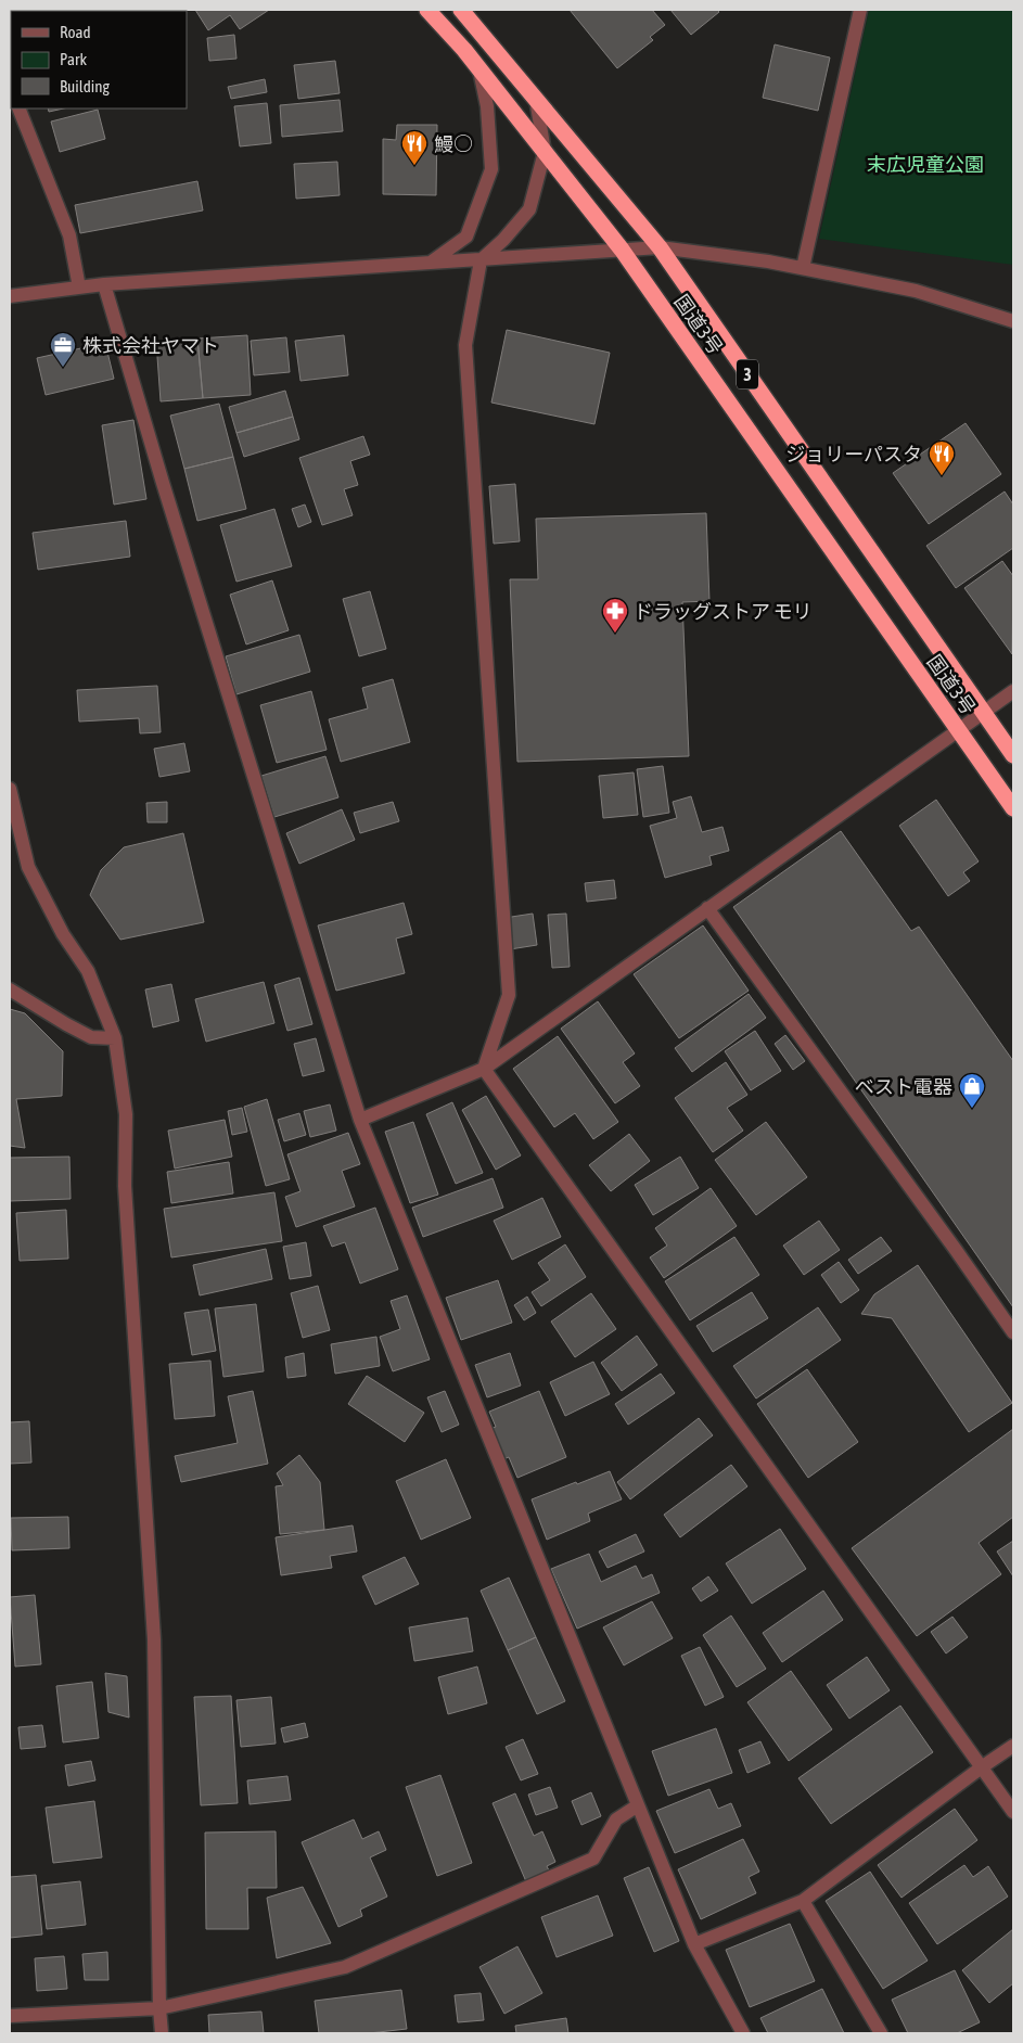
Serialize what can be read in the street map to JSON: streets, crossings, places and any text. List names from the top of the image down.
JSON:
{
  "streets": {
    "highway": ["国道3号", "3"]
  },
  "parks": ["末広児童公園"],
  "places": {
    "restaurant": ["鰻○", "ジョリーパスタ"],
    "office": ["株式会社ヤマト"],
    "pharmacy": ["ドラッグストア モリ"],
    "shop": ["ベスト電器"]
  },
  "legend": ["Road", "Park", "Building"]
}
